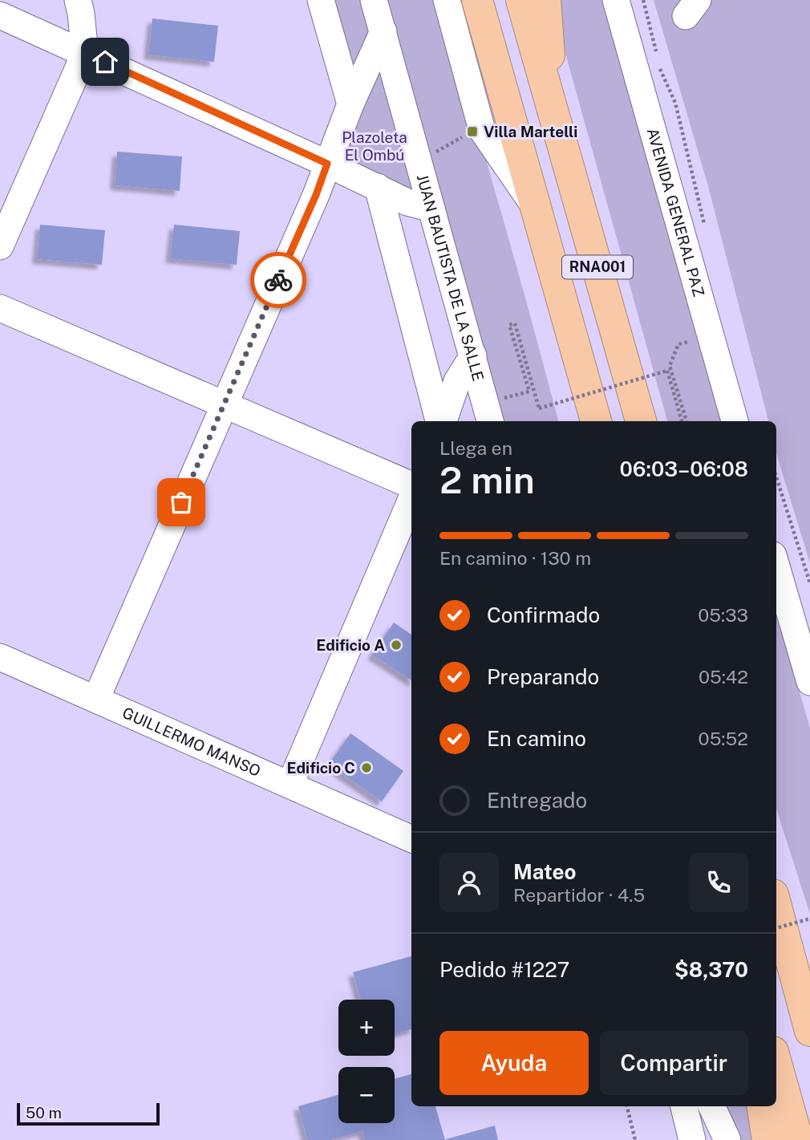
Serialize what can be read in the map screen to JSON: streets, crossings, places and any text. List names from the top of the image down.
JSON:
{
  "streets": {
    "highway": ["RNA001"],
    "street": ["AVENIDA GENERAL PAZ", "JUAN BAUTISTA DE LA SALLE", "GUILLERMO MANSO"]
  },
  "parks": ["Plazoleta El Ombú"],
  "places": {
    "transit": ["Villa Martelli"],
    "other": ["Edificio A", "Edificio C"]
  },
  "scale_bar": "50 m",
  "page": {
    "heading": ["2 min", "Llega en", "06:03–06:08"],
    "panel": [
      "Mateo",
      "Repartidor · 4.5",
      "Pedido #1227",
      "$8,370"
    ],
    "bar": "En camino · 130 m",
    "list": [
      ["Confirmado", "05:33"],
      ["Preparando", "05:42"],
      ["En camino", "05:52"],
      "Entregado"
    ],
    "map_buttons": ["+", "−"],
    "buttons": ["Ayuda", "Compartir"],
    "scale": "50 m"
  }
}
